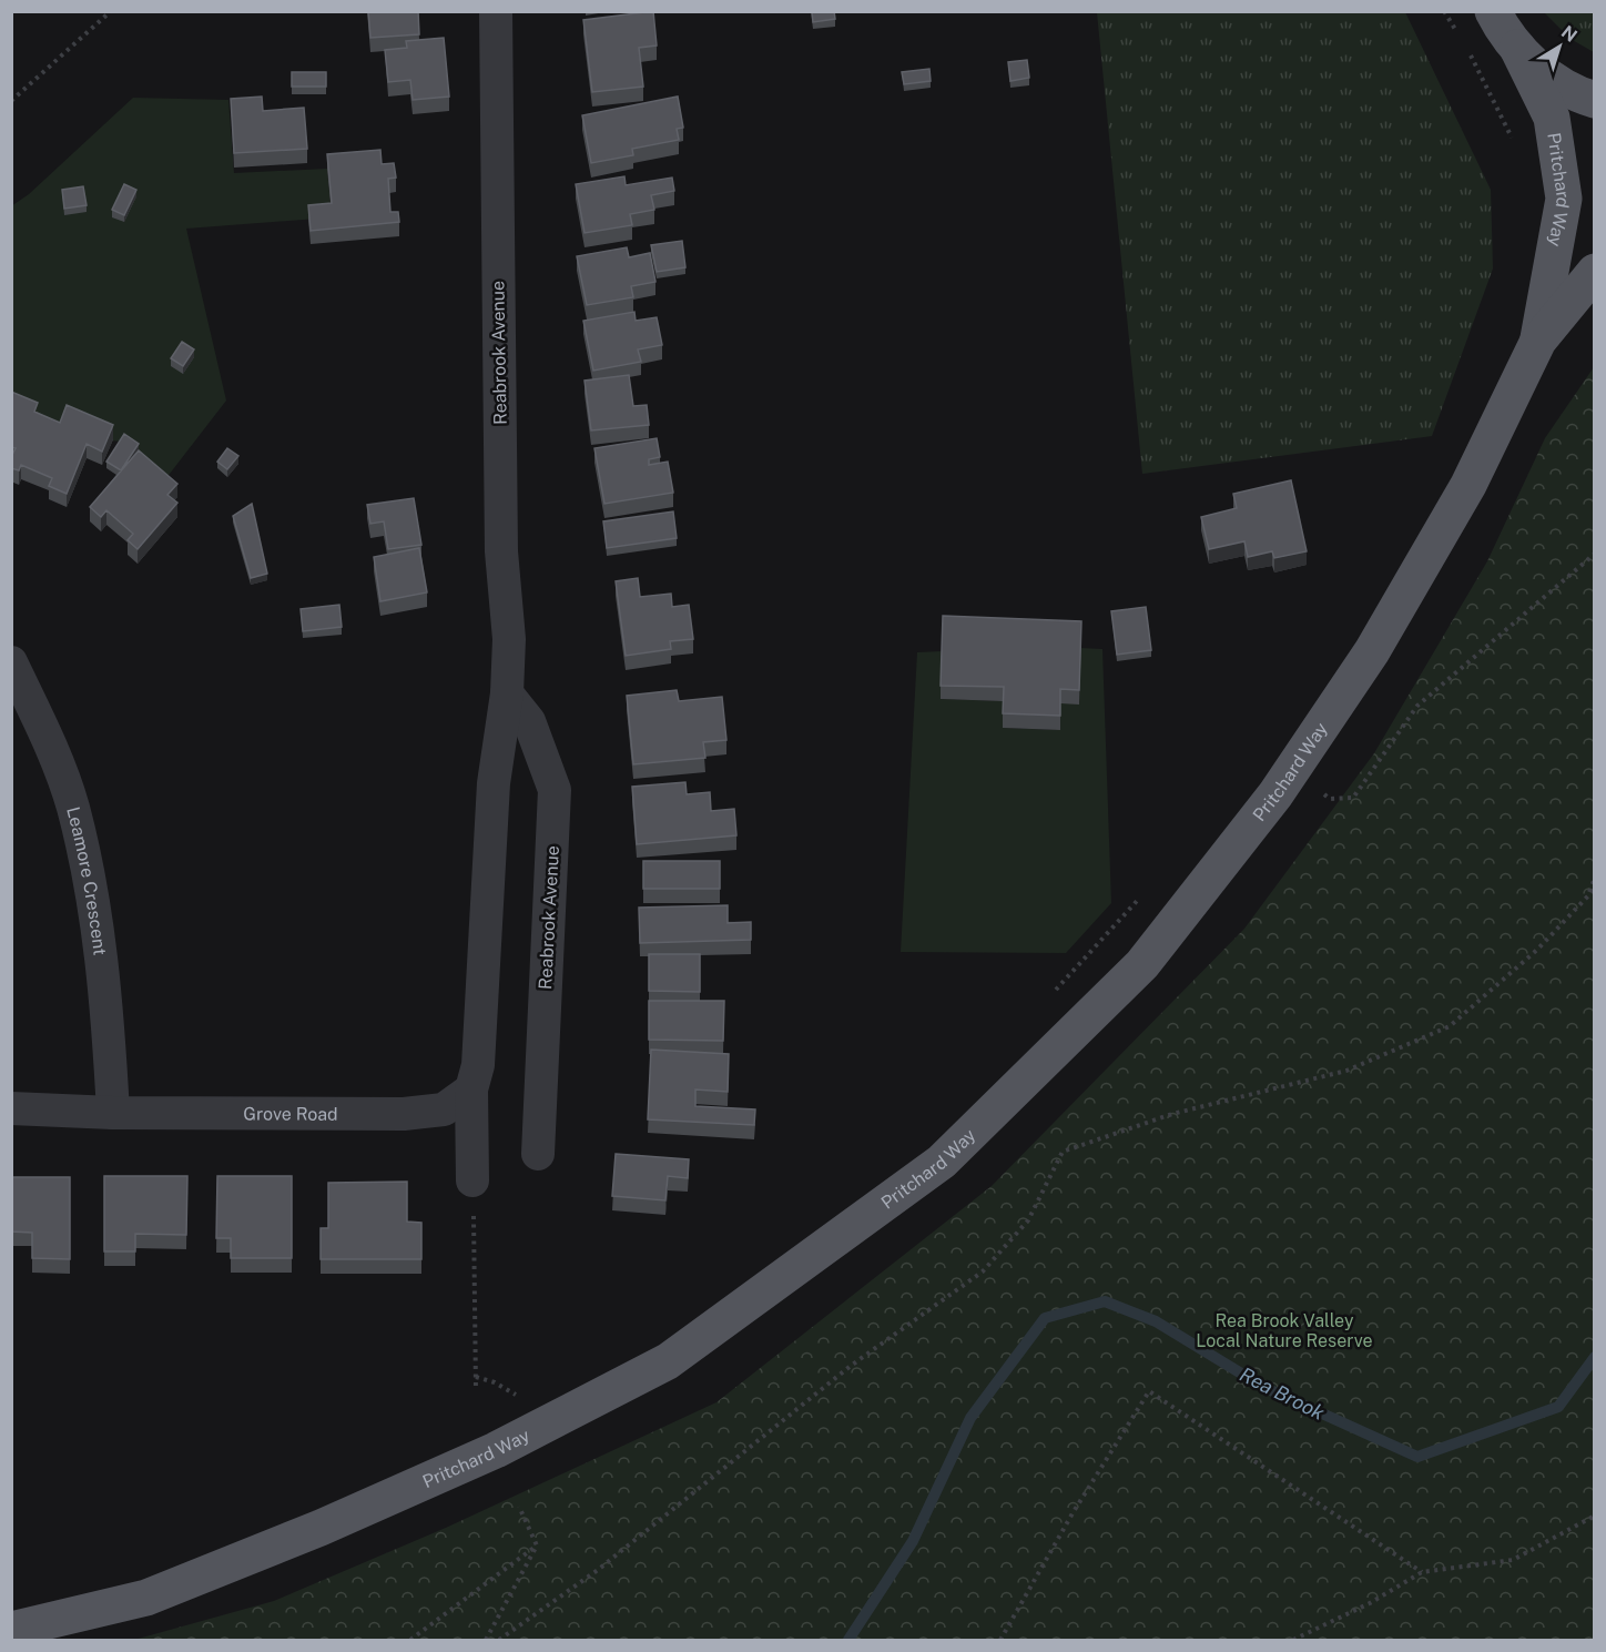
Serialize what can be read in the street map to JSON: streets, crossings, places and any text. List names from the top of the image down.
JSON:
{
  "streets": {
    "main road": ["Pritchard Way"],
    "street": ["Reabrook Avenue", "Leamore Crescent", "Grove Road"]
  },
  "crossings": [
    ["Reabrook Avenue", "Grove Road"],
    ["Leamore Crescent", "Grove Road"]
  ],
  "water": ["Rea Brook"],
  "parks": ["Rea Brook Valley Local Nature Reserve"],
  "north": "top right"
}
